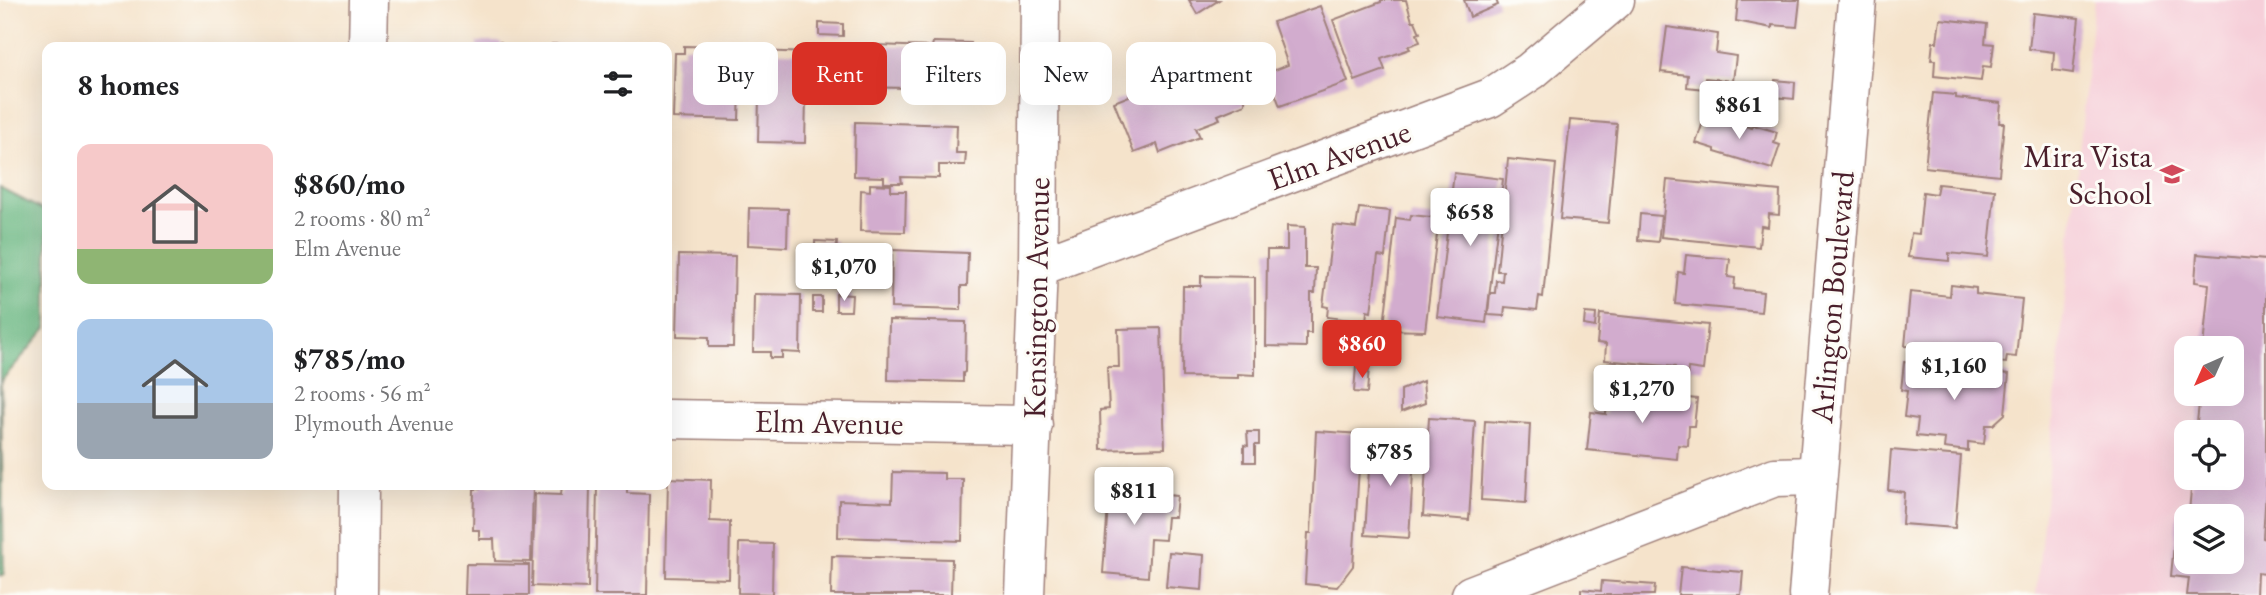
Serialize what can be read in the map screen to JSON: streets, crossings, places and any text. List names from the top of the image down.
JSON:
{
  "streets": {
    "street": ["Elm Avenue", "Arlington Boulevard", "Kensington Avenue"]
  },
  "crossings": [
    ["Elm Avenue", "Kensington Avenue"]
  ],
  "places": {
    "school or university": ["Mira Vista School"]
  },
  "north": "bottom left",
  "page": {
    "chip": [
      "Buy",
      "Rent",
      "Filters",
      "New",
      "Apartment"
    ],
    "heading": "8 homes",
    "price": [
      "$861",
      "$658",
      "$1,070",
      "$860",
      "$1,160",
      "$1,270",
      "$785",
      "$811"
    ],
    "list": [
      {
        "name": "$860/mo",
        "note": "2 rooms · 80 m² · Elm Avenue"
      },
      {
        "name": "$785/mo",
        "note": "2 rooms · 56 m² · Plymouth Avenue"
      }
    ]
  }
}
